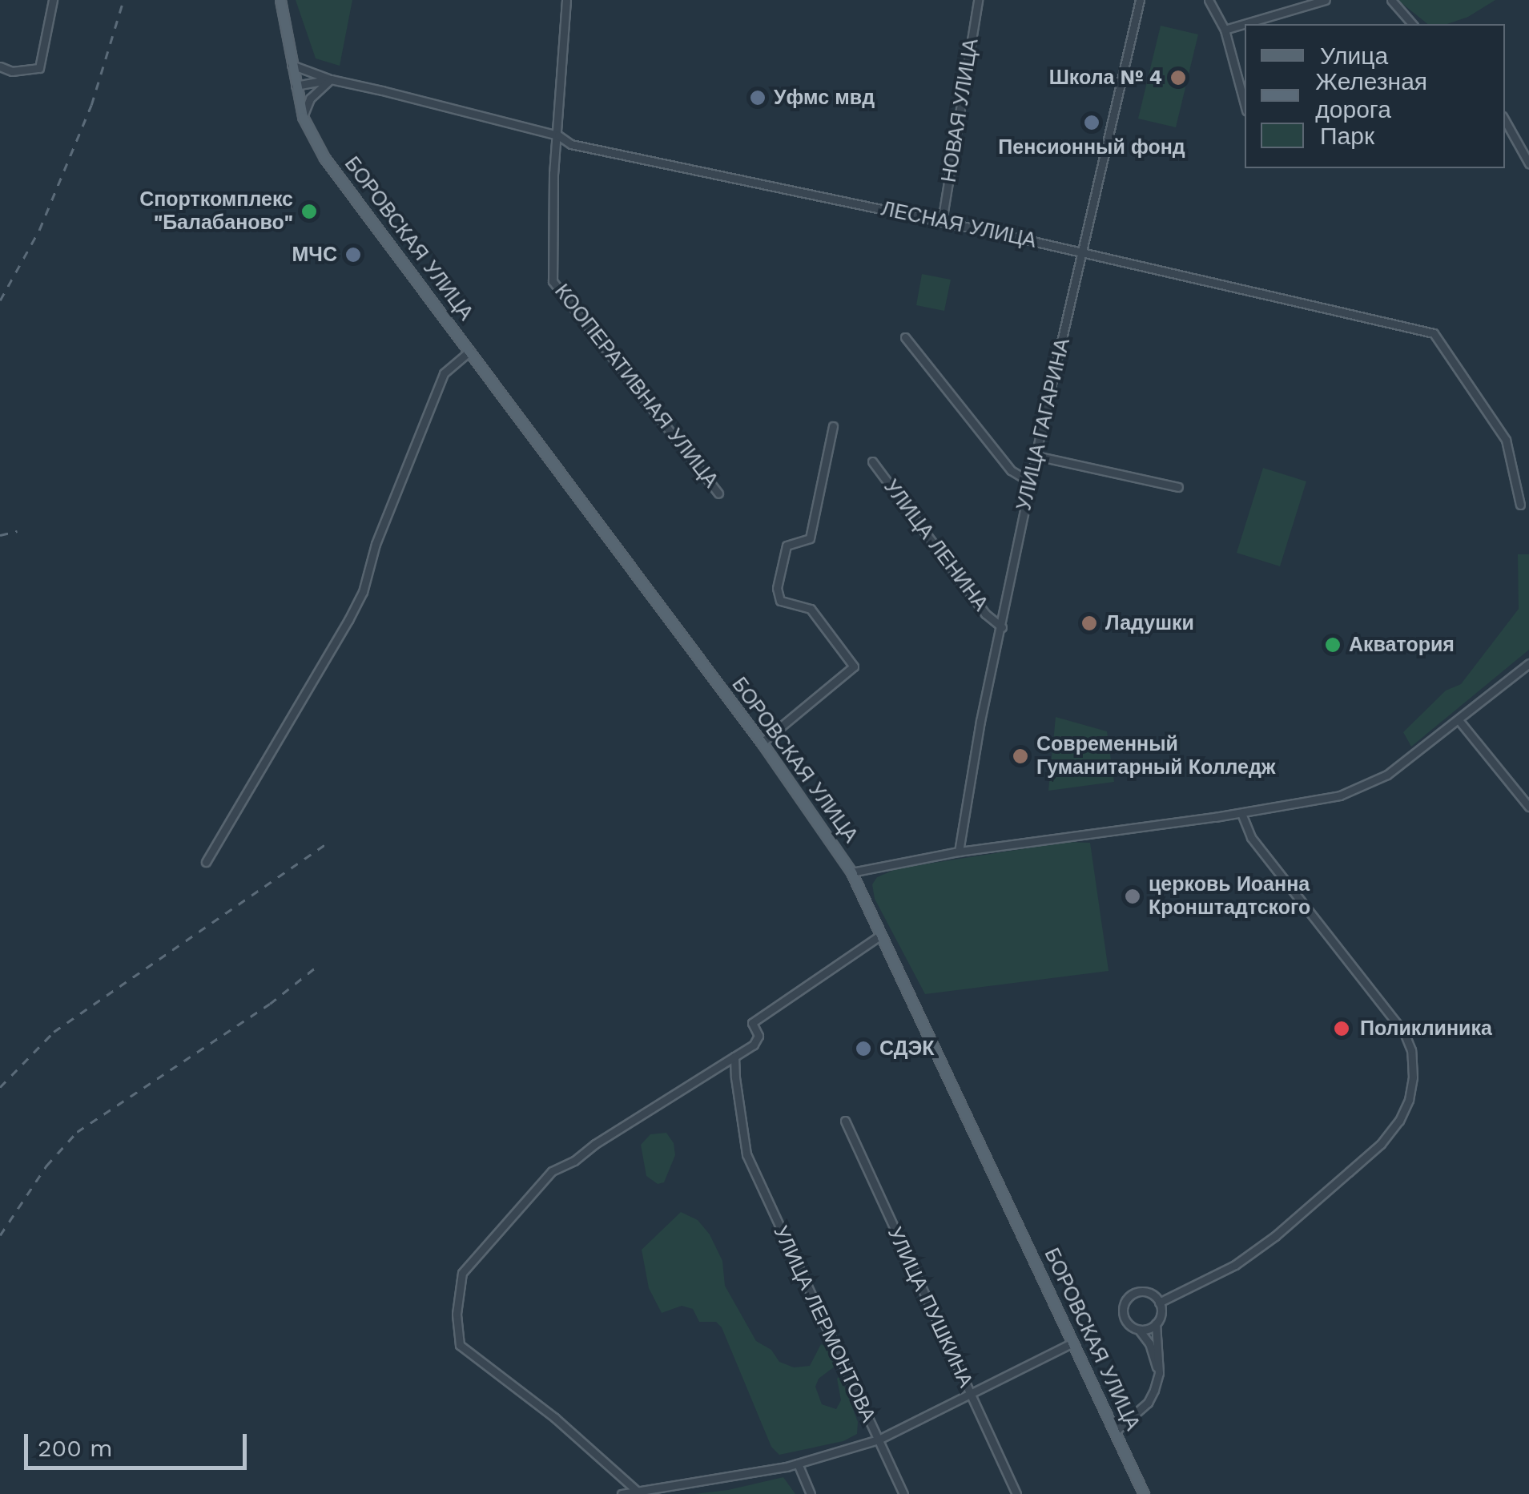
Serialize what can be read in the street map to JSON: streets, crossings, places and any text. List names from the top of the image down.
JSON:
{
  "streets": {
    "main road": ["БОРОВСКАЯ УЛИЦА"],
    "street": [
      "НОВАЯ УЛИЦА",
      "ЛЕСНАЯ УЛИЦА",
      "КООПЕРАТИВНАЯ УЛИЦА",
      "УЛИЦА ГАГАРИНА",
      "УЛИЦА ЛЕНИНА",
      "УЛИЦА ПУШКИНА",
      "УЛИЦА ЛЕРМОНТОВА"
    ]
  },
  "crossings": [
    ["НОВАЯ УЛИЦА", "ЛЕСНАЯ УЛИЦА"],
    ["ЛЕСНАЯ УЛИЦА", "БОРОВСКАЯ УЛИЦА"],
    ["ЛЕСНАЯ УЛИЦА", "КООПЕРАТИВНАЯ УЛИЦА"],
    ["ЛЕСНАЯ УЛИЦА", "УЛИЦА ГАГАРИНА"],
    ["УЛИЦА ГАГАРИНА", "УЛИЦА ЛЕНИНА"]
  ],
  "places": [
    "Школа № 4",
    "Уфмс мвд",
    "Пенсионный фонд",
    "Спорткомплекс \"Балабаново\"",
    "МЧС",
    "Ладушки",
    "Акватория",
    "Современный Гуманитарный Колледж",
    "церковь Иоанна Кронштадтского",
    "Поликлиника",
    "СДЭК"
  ],
  "legend": ["Улица", "Железная дорога", "Парк"],
  "scale_bar": "200 m"
}
